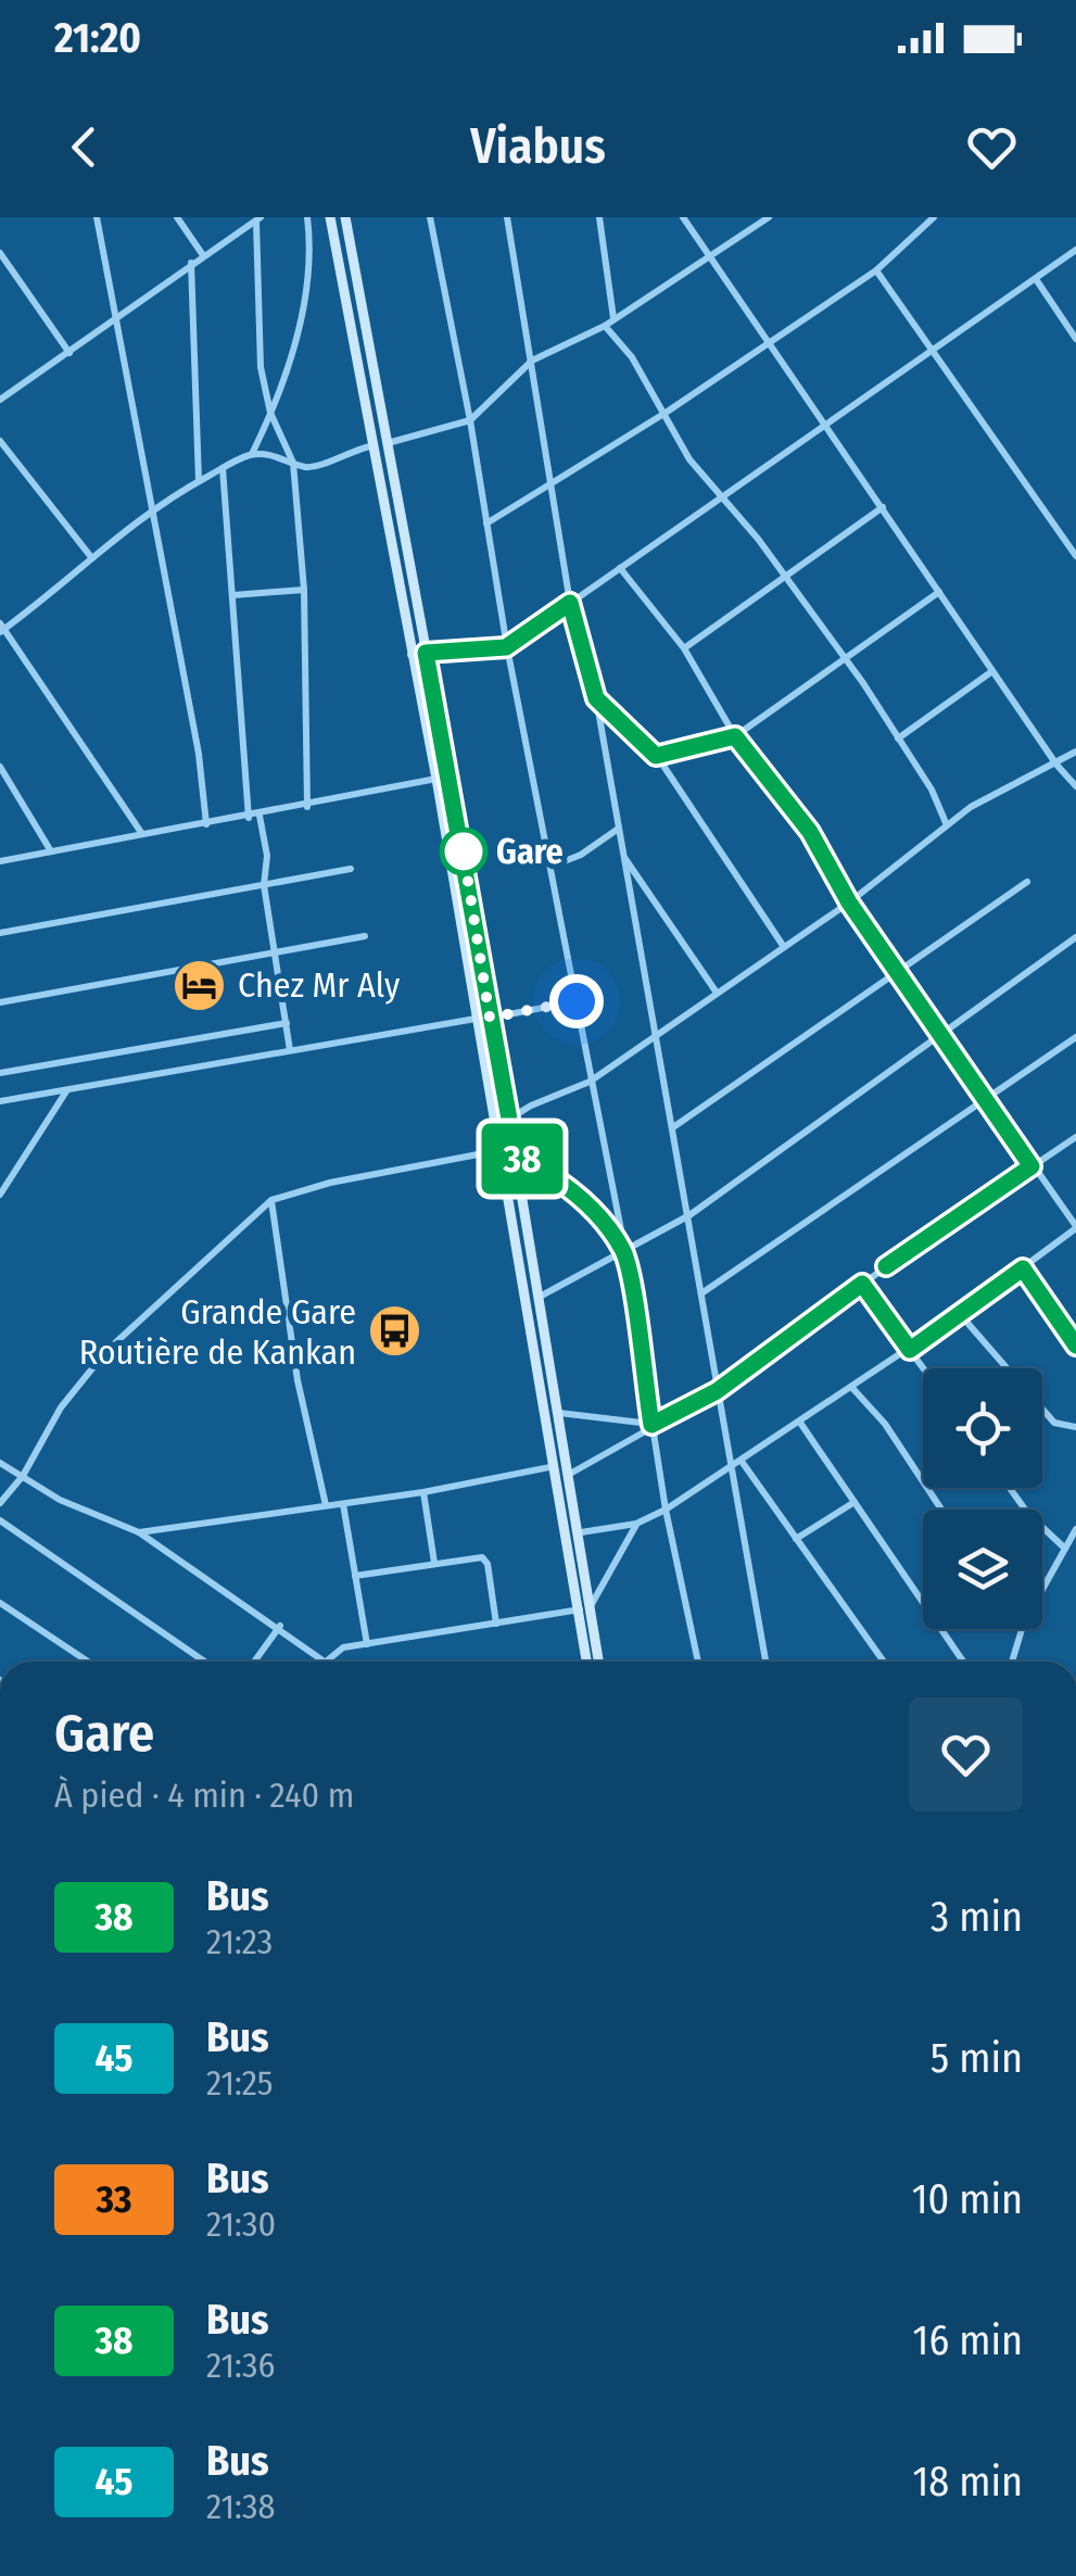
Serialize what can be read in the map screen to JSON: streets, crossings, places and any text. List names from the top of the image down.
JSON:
{
  "places": {
    "other": ["Gare"],
    "hotel": ["Chez Mr Aly"],
    "bus stop": ["Grande Gare Routière de Kankan"]
  },
  "lines": ["bus line 38"],
  "page": {
    "status": "21:20",
    "header": "Viabus",
    "on_map": "38",
    "heading": ["Gare", "À pied · 4 min · 240 m"],
    "list": [
      {
        "mark": "38",
        "name": "Bus",
        "note": "21:23",
        "value": "3 min"
      },
      {
        "mark": "45",
        "name": "Bus",
        "note": "21:25",
        "value": "5 min"
      },
      {
        "mark": "33",
        "name": "Bus",
        "note": "21:30",
        "value": "10 min"
      },
      {
        "mark": "38",
        "name": "Bus",
        "note": "21:36",
        "value": "16 min"
      },
      {
        "mark": "45",
        "name": "Bus",
        "note": "21:38",
        "value": "18 min"
      }
    ]
  }
}
